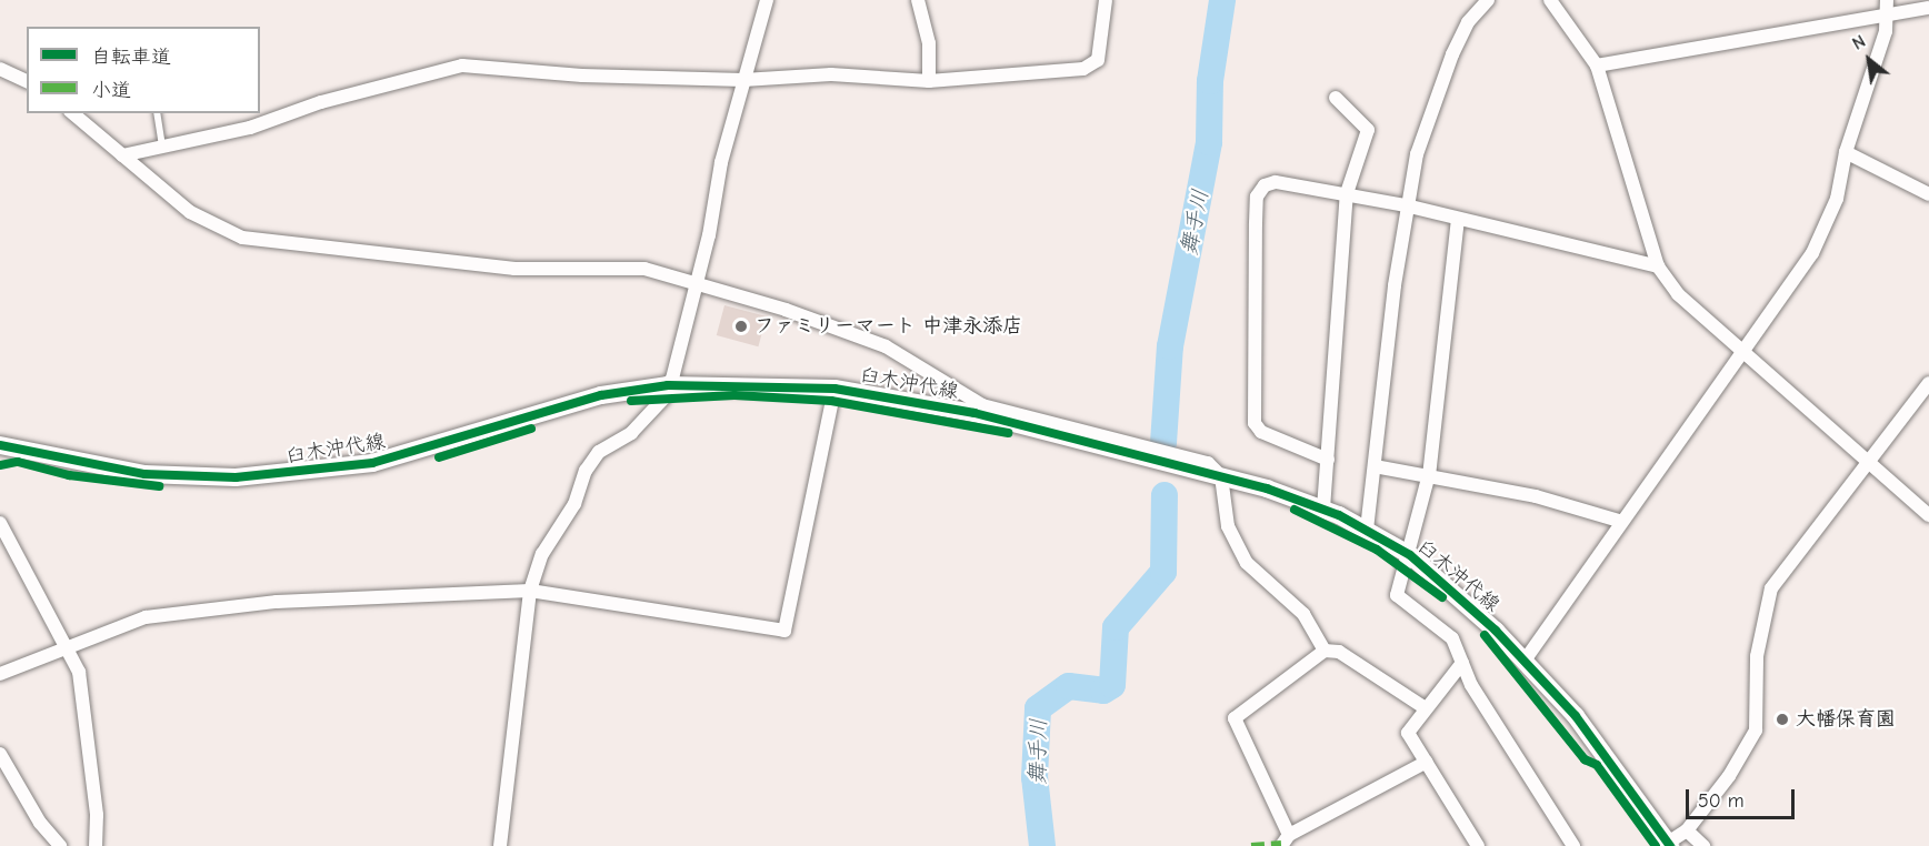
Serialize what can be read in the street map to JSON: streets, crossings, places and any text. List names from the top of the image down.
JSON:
{
  "streets": {
    "main road": ["臼木沖代線"]
  },
  "water": ["舞手川"],
  "places": ["ファミリーマート 中津永添店", "大幡保育園"],
  "legend": ["自転車道", "小道"],
  "scale_bar": "50 m",
  "north": "top left"
}
